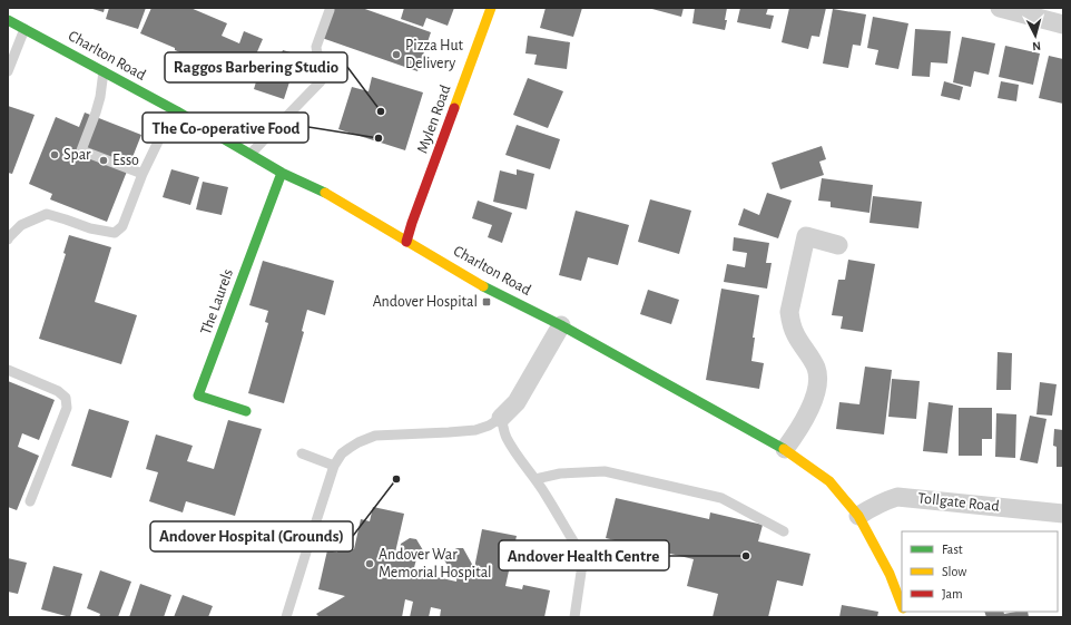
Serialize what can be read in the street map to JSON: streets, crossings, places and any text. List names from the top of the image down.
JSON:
{
  "streets": {
    "street": [
      "Charlton Road",
      "Mylen Road",
      "The Laurels",
      "Tollgate Road"
    ]
  },
  "crossings": [
    ["Charlton Road", "Mylen Road"],
    ["Charlton Road", "The Laurels"],
    ["Charlton Road", "Tollgate Road"]
  ],
  "places": {
    "other": [
      "Pizza Hut Delivery",
      "Raggos Barbering Studio",
      "The Co-operative Food",
      "Spar",
      "Esso",
      "Andover Hospital (Grounds)",
      "Andover Health Centre",
      "Andover War Memorial Hospital"
    ],
    "transit": ["Andover Hospital"]
  },
  "legend": ["Fast", "Slow", "Jam"],
  "north": "bottom"
}
